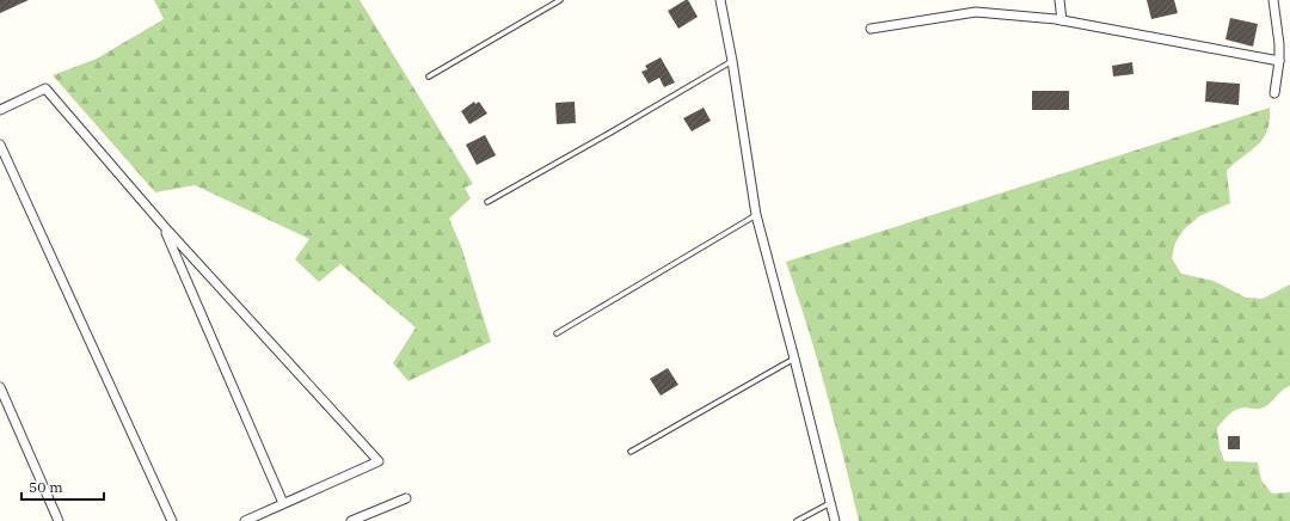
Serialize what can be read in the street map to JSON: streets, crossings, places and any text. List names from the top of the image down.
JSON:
{
  "scale_bar": "50 m"
}
